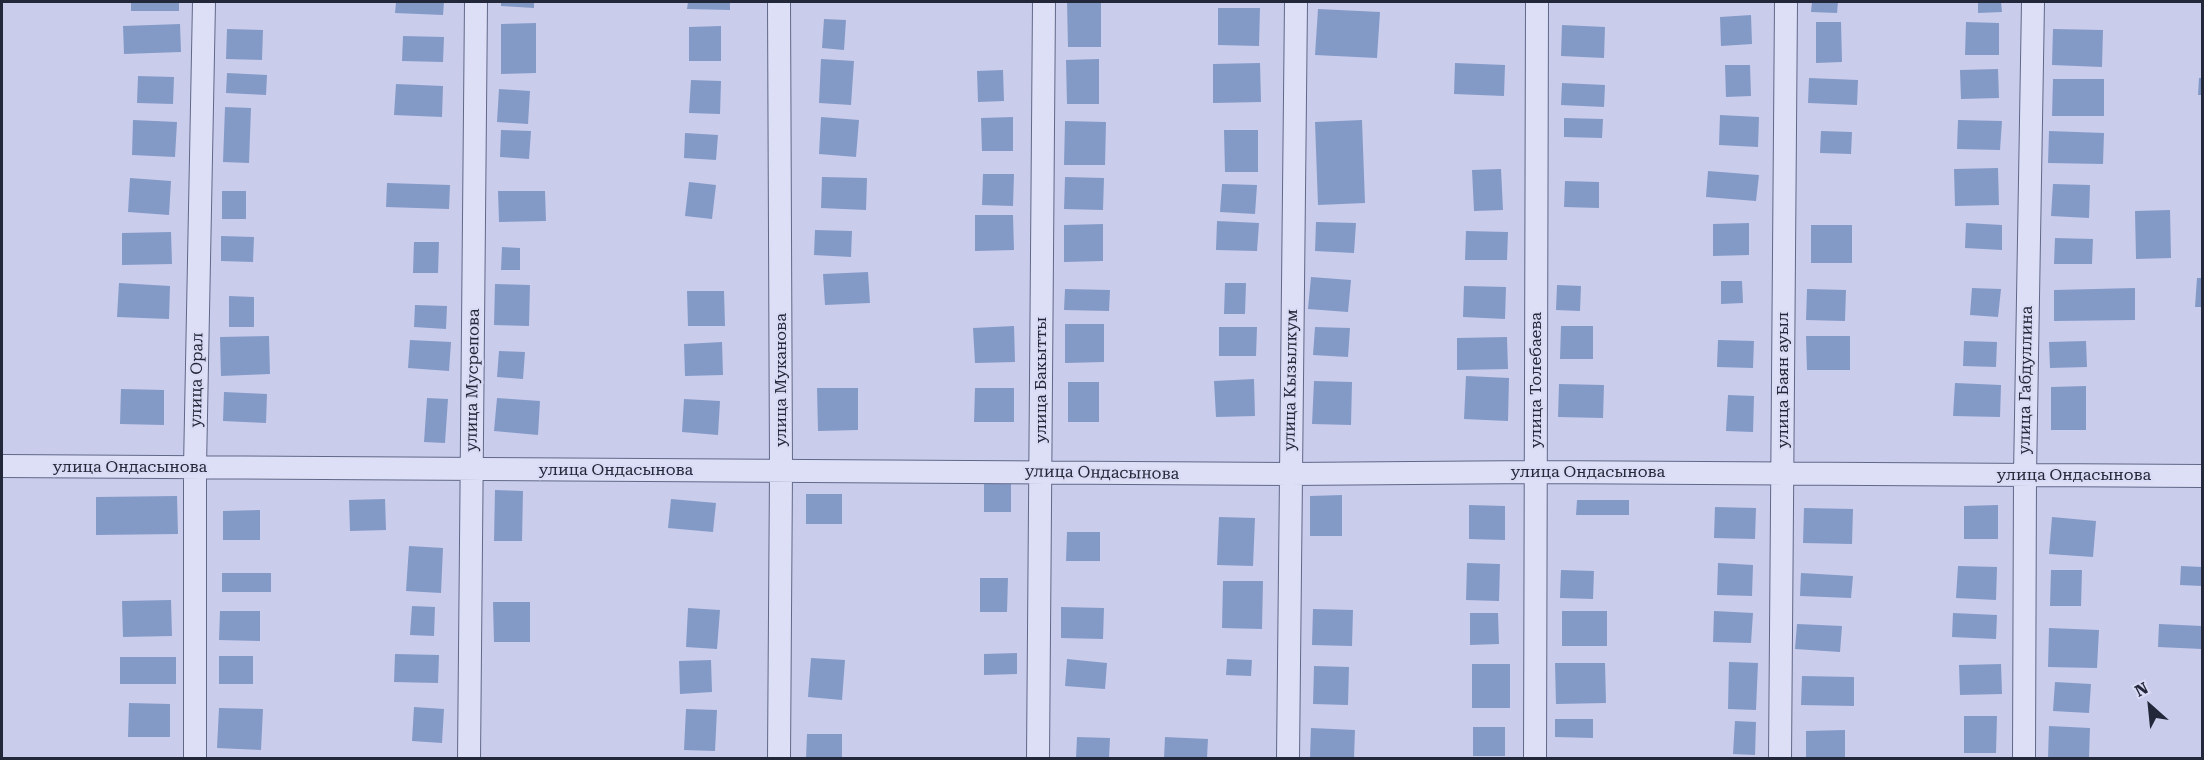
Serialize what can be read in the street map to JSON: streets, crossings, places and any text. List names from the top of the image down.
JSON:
{
  "streets": {
    "street": [
      "улица Орал",
      "улица Мусрепова",
      "улица Муканова",
      "улица Бакытты",
      "улица Кызылкум",
      "улица Толебаева",
      "улица Баян ауыл",
      "улица Габдуллина",
      "улица Ондасынова"
    ]
  },
  "crossings": [
    ["улица Орал", "улица Ондасынова"],
    ["улица Мусрепова", "улица Ондасынова"],
    ["улица Муканова", "улица Ондасынова"],
    ["улица Бакытты", "улица Ондасынова"],
    ["улица Кызылкум", "улица Ондасынова"],
    ["улица Толебаева", "улица Ондасынова"],
    ["улица Баян ауыл", "улица Ондасынова"],
    ["улица Габдуллина", "улица Ондасынова"]
  ],
  "north": "top left"
}
